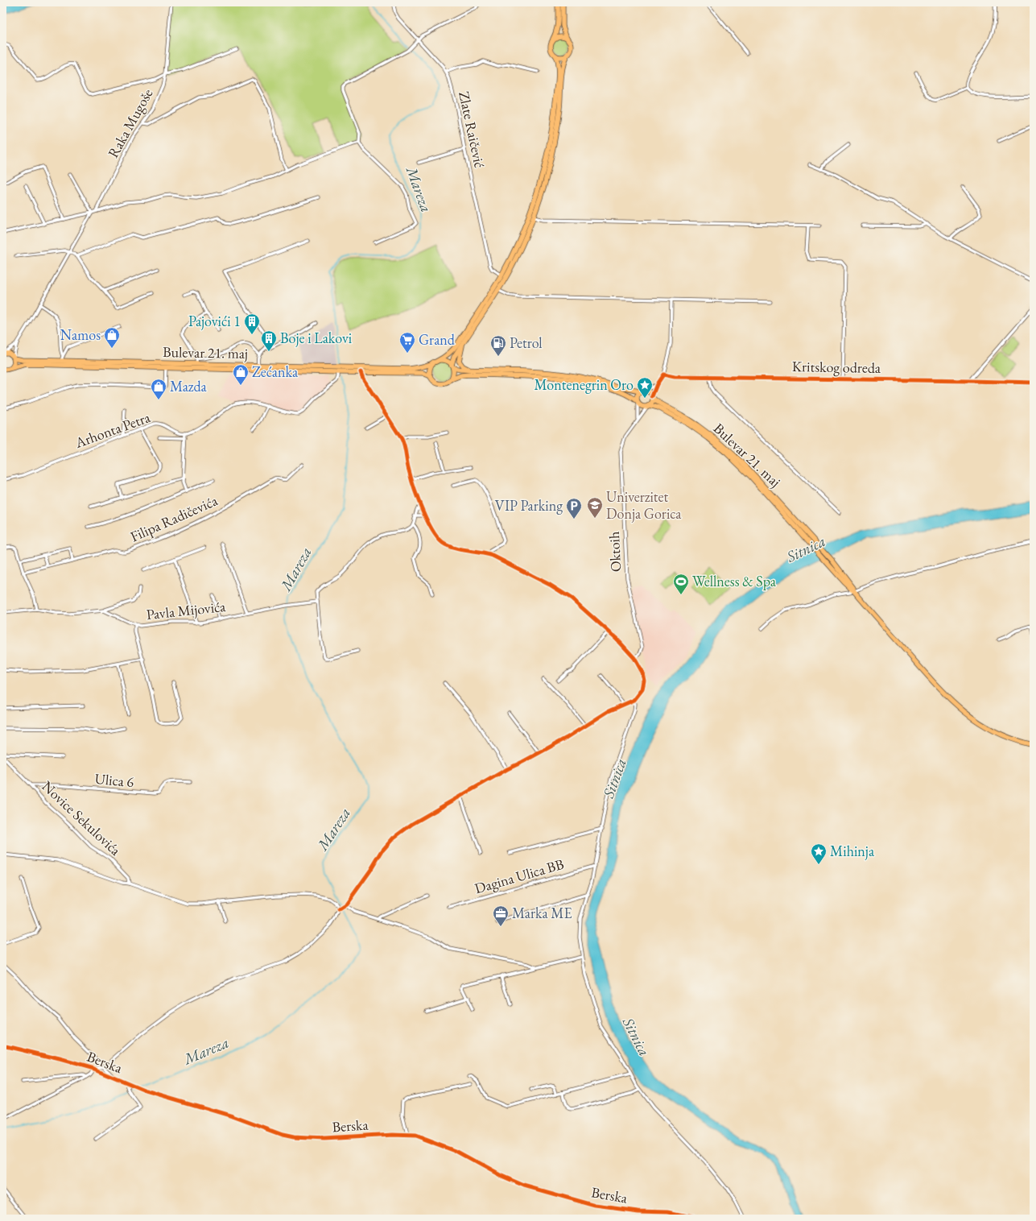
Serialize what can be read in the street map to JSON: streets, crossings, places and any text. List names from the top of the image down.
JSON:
{
  "streets": {
    "main road": ["Bulevar 21. maj"],
    "street": [
      "Raka Mugoše",
      "Zlate Raičević",
      "Kritskog odreda",
      "Arhonta Petra",
      "Filipa Radičevića",
      "Oktoih",
      "Pavla Mijovića",
      "Ulica 6",
      "Novice Sekulovića",
      "Dagina Ulica BB",
      "Berska"
    ]
  },
  "crossings": [
    ["Bulevar 21. maj", "Oktoih"],
    ["Ulica 6", "Novice Sekulovića"]
  ],
  "water": ["Mareza", "Sitnica"],
  "places": {
    "building": ["Pajovići 1", "Boje i Lakovi"],
    "shop": ["Namos", "Zećanka", "Mazda"],
    "supermarket": ["Grand"],
    "fuel station": ["Petrol"],
    "place": ["Montenegrin Oro", "Mihinja"],
    "school or university": ["Univerzitet Donja Gorica"],
    "parking": ["VIP Parking"],
    "sports": ["Wellness & Spa"],
    "office": ["Marka ME"]
  }
}
